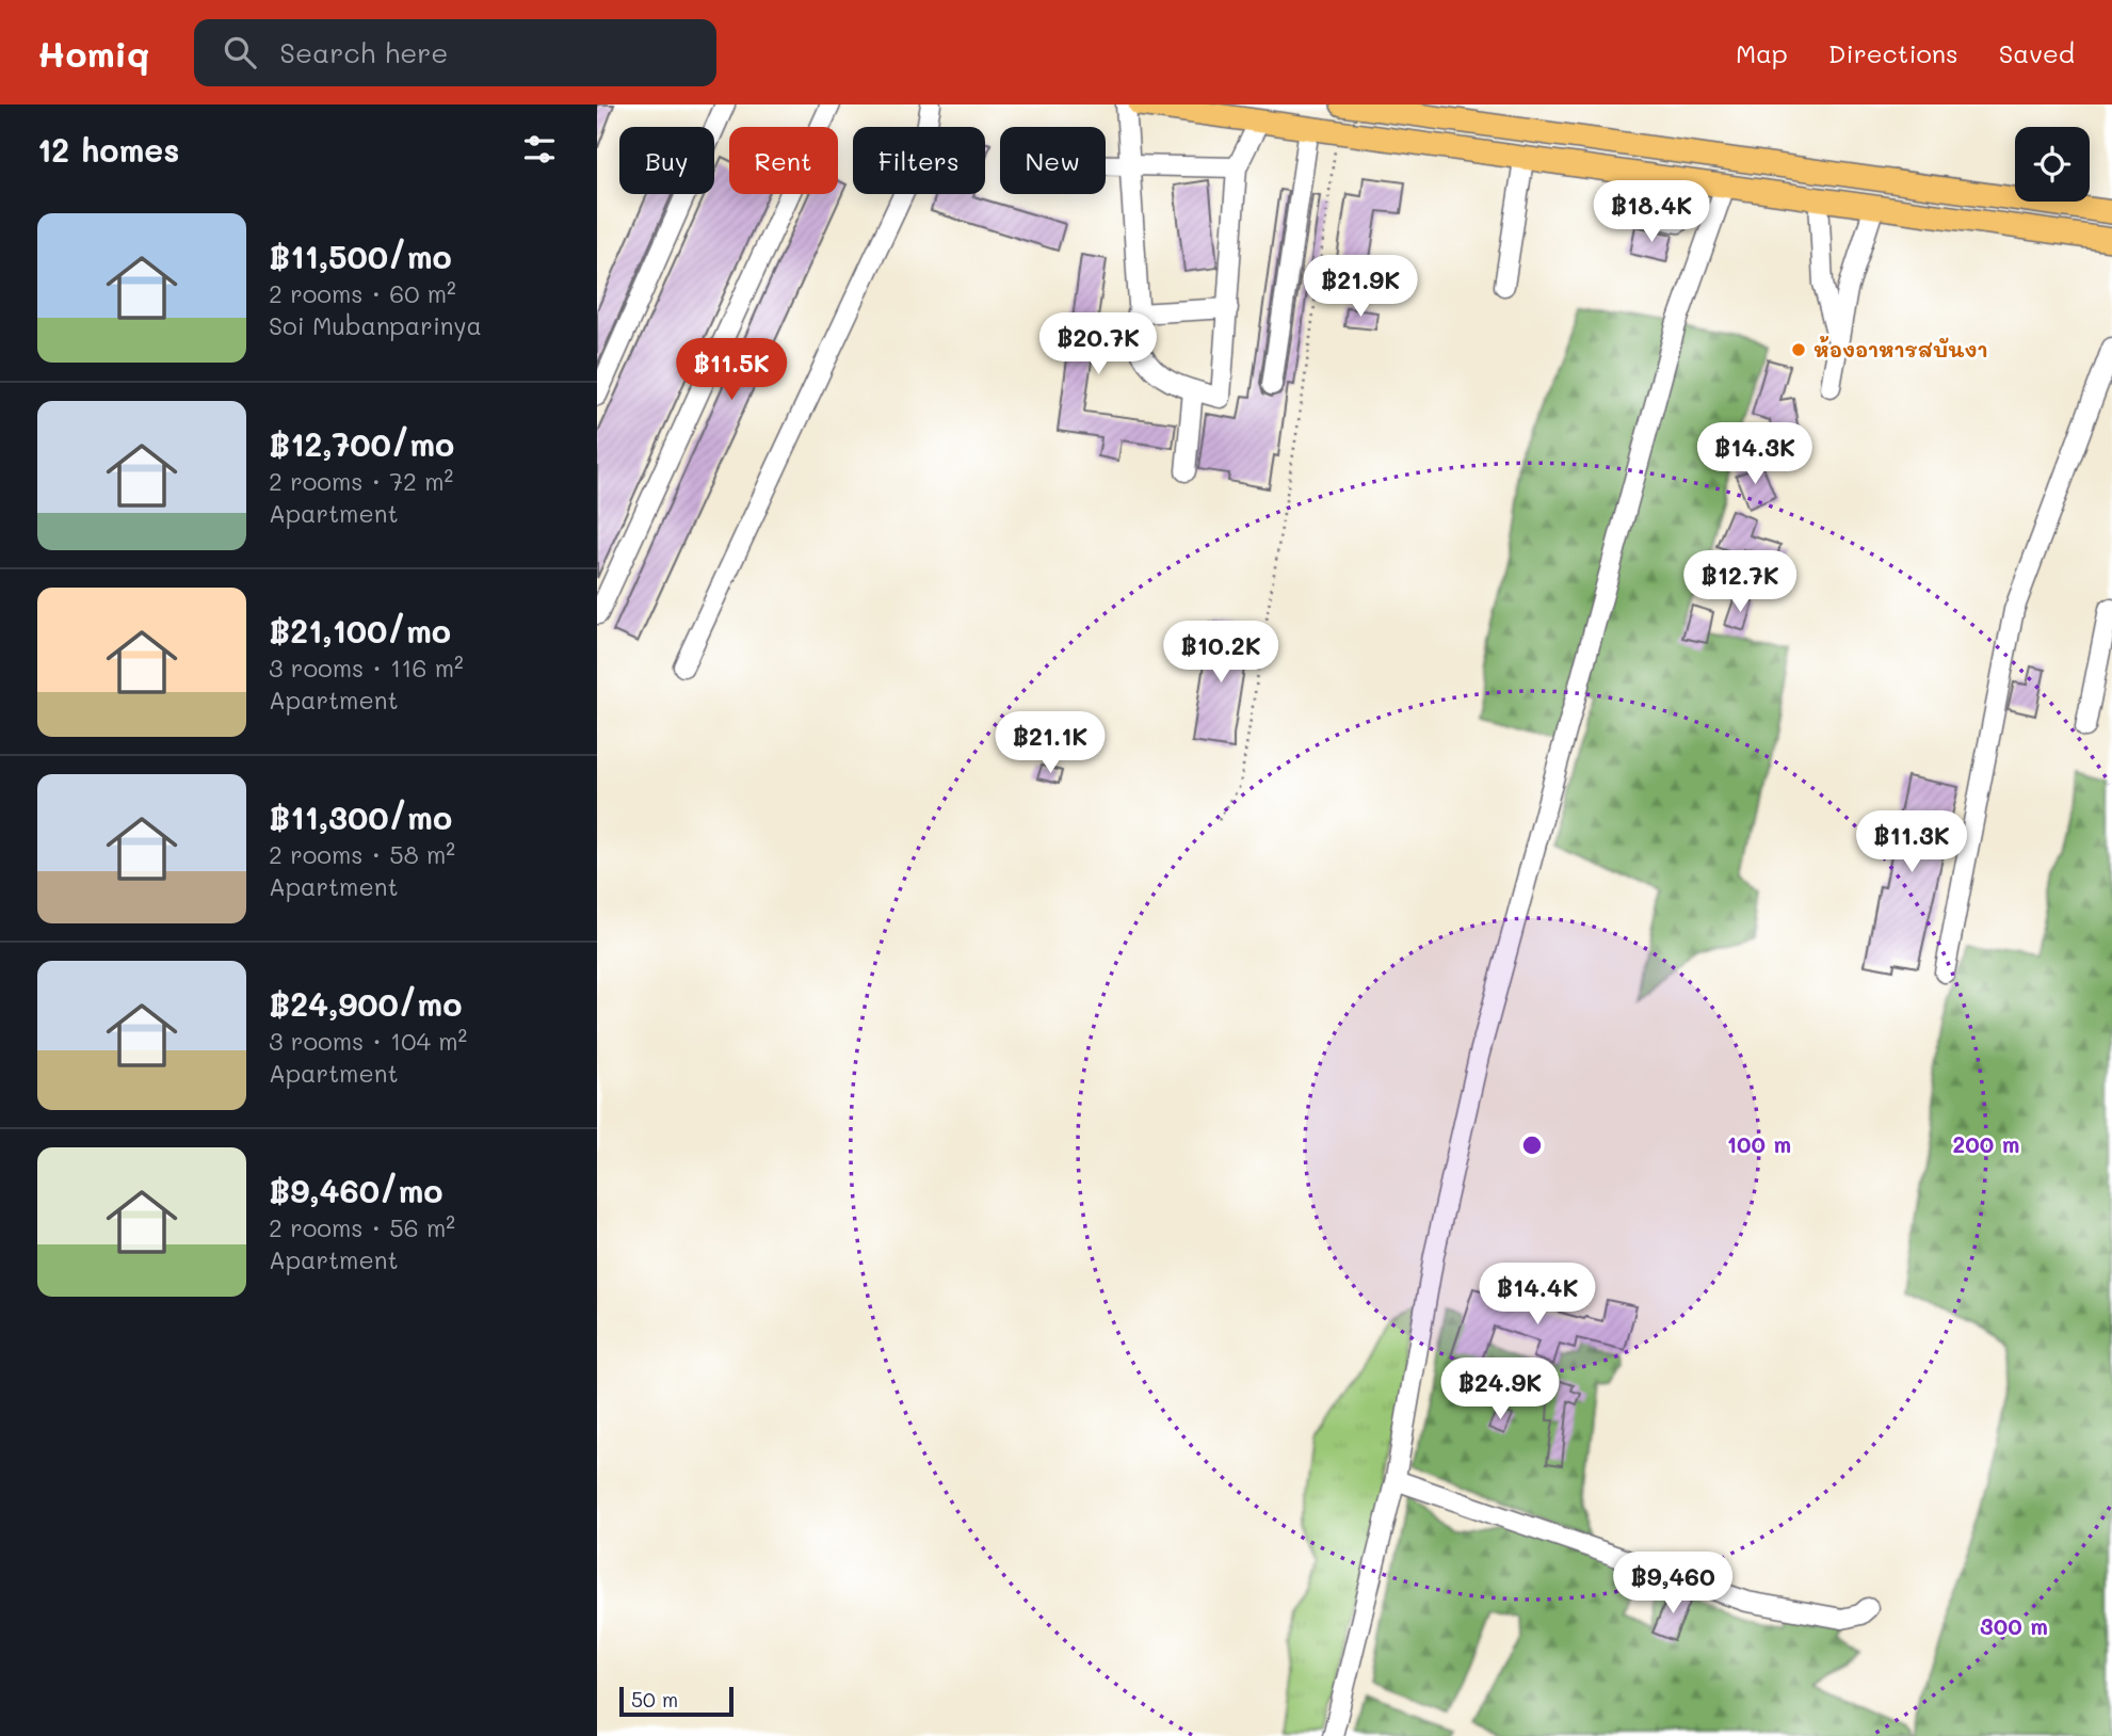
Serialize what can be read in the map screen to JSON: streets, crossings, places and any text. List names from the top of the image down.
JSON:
{
  "places": ["ห้องอาหารสบันงา"],
  "scale_bar": "50 m",
  "page": {
    "header": "Homiq",
    "search": "Search here",
    "nav": ["Map", "Directions", "Saved"],
    "heading": "12 homes",
    "chip": [
      "Buy",
      "Rent",
      "Filters",
      "New"
    ],
    "price": [
      "฿18.4K",
      "฿21.9K",
      "฿20.7K",
      "฿11.5K",
      "฿14.3K",
      "฿12.7K",
      "฿10.2K",
      "฿21.1K",
      "฿11.3K",
      "฿14.4K",
      "฿24.9K",
      "฿9,460"
    ],
    "list": [
      {
        "name": "฿11,500/mo",
        "note": "2 rooms · 60 m² · Soi Mubanparinya"
      },
      {
        "name": "฿12,700/mo",
        "note": "2 rooms · 72 m² · Apartment"
      },
      {
        "name": "฿21,100/mo",
        "note": "3 rooms · 116 m² · Apartment"
      },
      {
        "name": "฿11,300/mo",
        "note": "2 rooms · 58 m² · Apartment"
      },
      {
        "name": "฿24,900/mo",
        "note": "3 rooms · 104 m² · Apartment"
      },
      {
        "name": "฿9,460/mo",
        "note": "2 rooms · 56 m² · Apartment"
      }
    ],
    "scale": "50 m"
  },
  "rings": ["100 m", "200 m", "300 m"]
}
